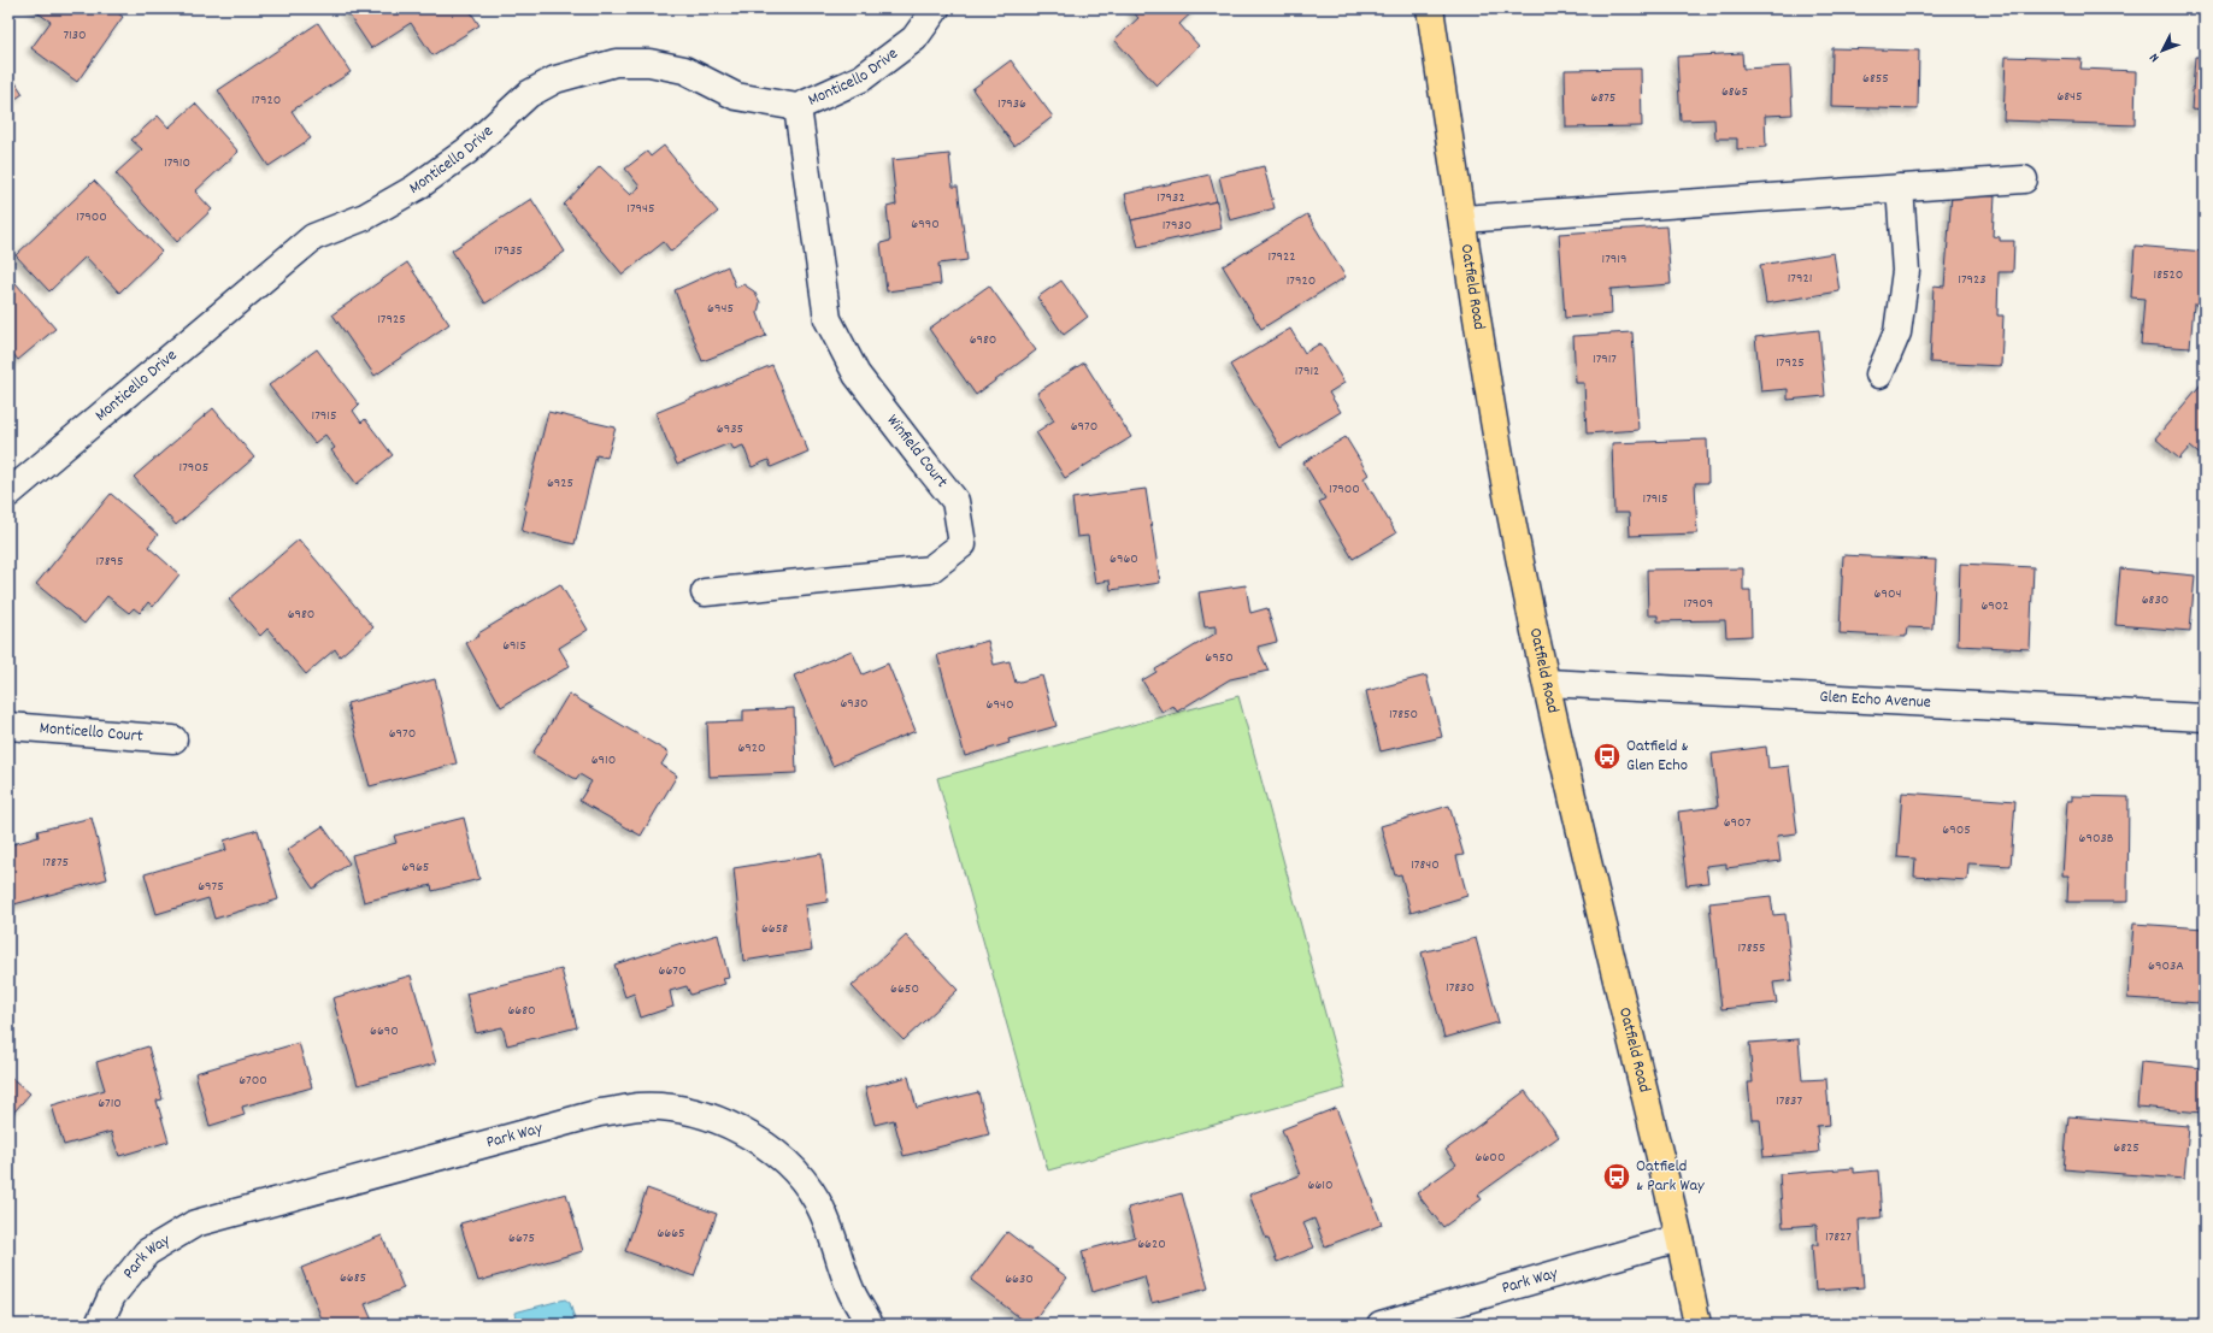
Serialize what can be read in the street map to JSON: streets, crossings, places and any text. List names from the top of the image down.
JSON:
{
  "streets": {
    "main road": ["Oatfield Road"],
    "street": [
      "Monticello Drive",
      "Winfield Court",
      "Glen Echo Avenue",
      "Monticello Court",
      "Park Way"
    ]
  },
  "crossings": [
    ["Monticello Drive", "Winfield Court"],
    ["Oatfield Road", "Glen Echo Avenue"],
    ["Oatfield Road", "Park Way"]
  ],
  "places": {
    "bus stop": ["Oatfield & Glen Echo", "Oatfield & Park Way"]
  },
  "house_numbers": [
    "7130",
    "6855",
    "6865",
    "6845",
    "6875",
    "17920",
    "17936",
    "17910",
    "17932",
    "17945",
    "17900",
    "6990",
    "17930",
    "17935",
    "17922",
    "17919",
    "18520",
    "17921",
    "17923",
    "17920",
    "6945",
    "17925",
    "6980",
    "17917",
    "17925",
    "17912",
    "17915",
    "6970",
    "6935",
    "17905",
    "6925",
    "17900",
    "17915",
    "6960",
    "17895",
    "6904",
    "6830",
    "17909",
    "6902",
    "6980",
    "6915",
    "6950",
    "6930",
    "6940",
    "17850",
    "6970",
    "6920",
    "6910",
    "6907",
    "6905",
    "6903B",
    "17875",
    "17840",
    "6965",
    "6975",
    "6658",
    "17855",
    "6903A",
    "6670",
    "17830",
    "6650",
    "6680",
    "6690",
    "6700",
    "17837",
    "6710",
    "6825",
    "6600",
    "6610",
    "6665",
    "17827",
    "6675",
    "6620",
    "6685",
    "6630"
  ],
  "north": "bottom left"
}
